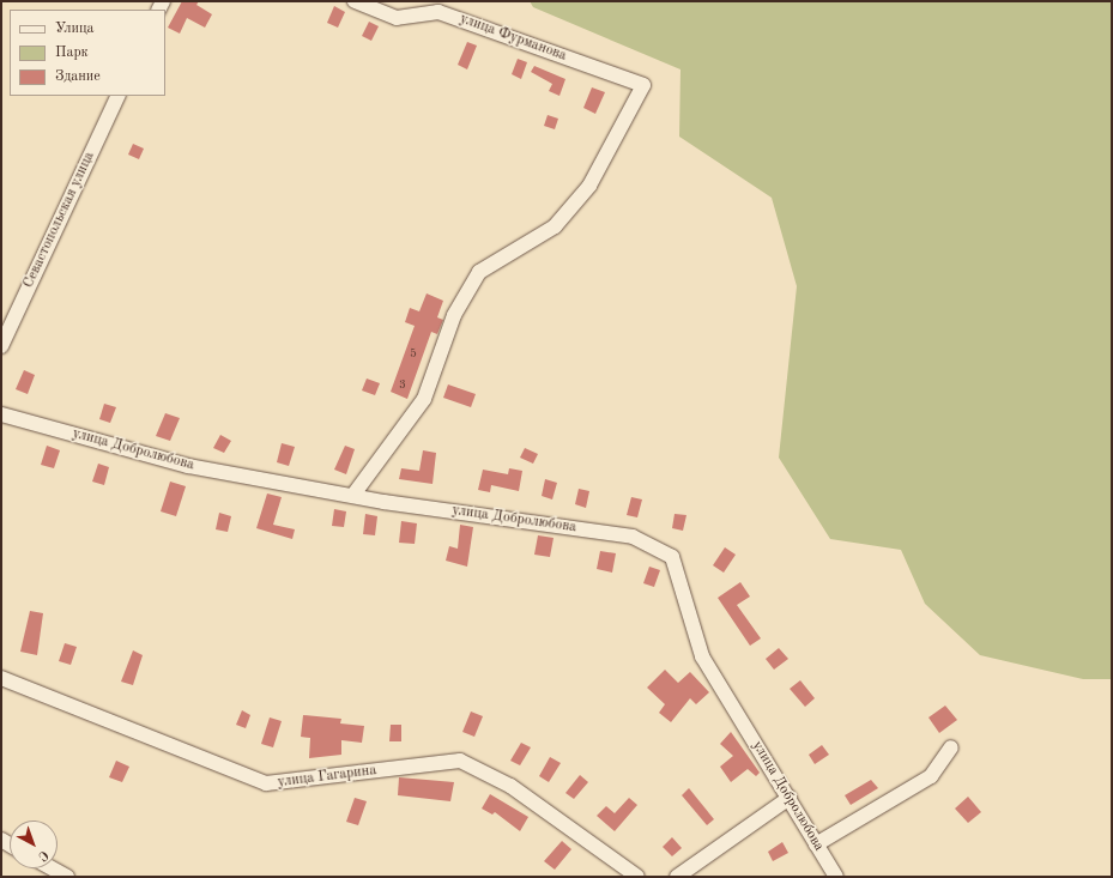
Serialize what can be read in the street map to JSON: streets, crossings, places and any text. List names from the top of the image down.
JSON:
{
  "streets": {
    "street": [
      "улица Фурманова",
      "Севастопольская улица",
      "улица Добролюбова",
      "улица Гагарина"
    ]
  },
  "crossings": [
    ["улица Фурманова", "улица Добролюбова"]
  ],
  "house_numbers": ["5", "3"],
  "legend": ["Улица", "Парк", "Здание"],
  "north": "bottom right"
}
